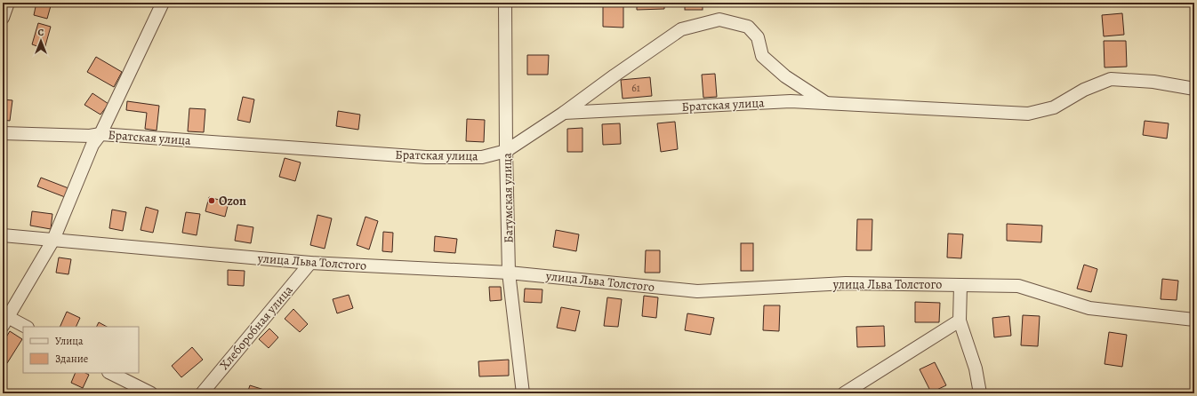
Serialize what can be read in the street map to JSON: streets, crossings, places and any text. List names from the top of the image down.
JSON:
{
  "streets": {
    "street": [
      "Братская улица",
      "Батумская улица",
      "улица Льва Толстого",
      "Хлеборобная улица"
    ]
  },
  "crossings": [
    ["Братская улица", "Батумская улица"],
    ["Батумская улица", "улица Льва Толстого"],
    ["улица Льва Толстого", "Хлеборобная улица"]
  ],
  "places": ["Ozon"],
  "house_numbers": ["61"],
  "legend": ["Улица", "Здание"],
  "north": "top"
}
